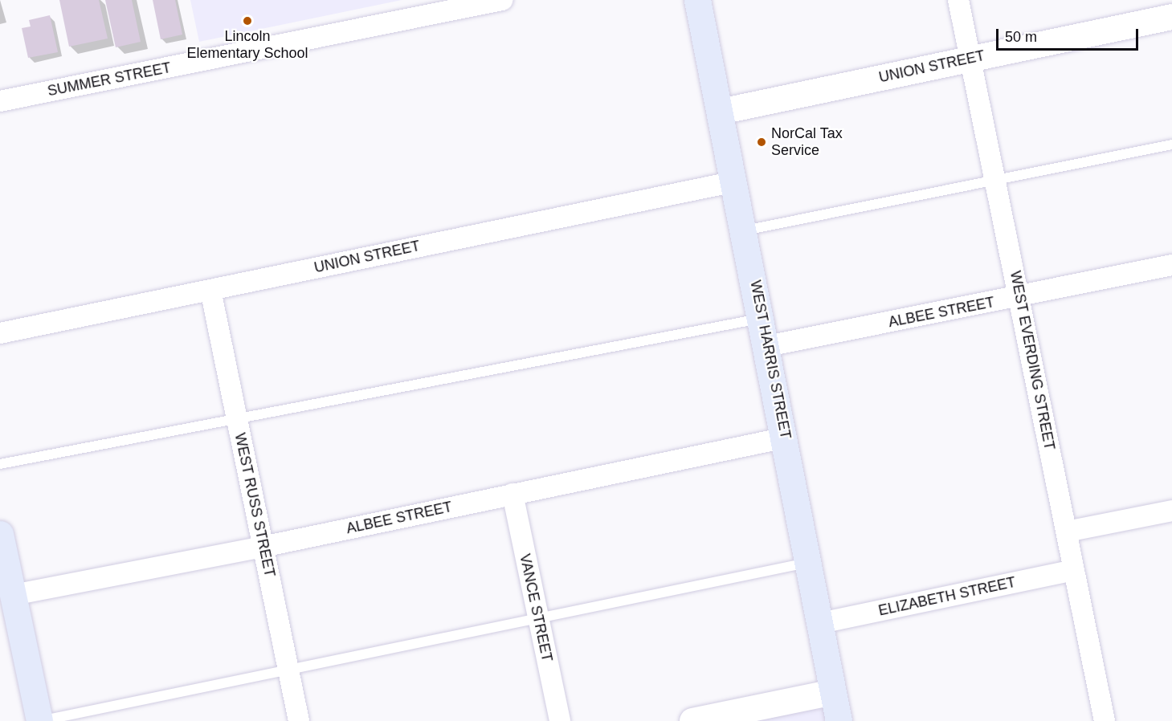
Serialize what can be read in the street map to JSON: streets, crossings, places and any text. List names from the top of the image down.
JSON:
{
  "streets": {
    "main road": ["WEST HARRIS STREET"],
    "street": [
      "UNION STREET",
      "SUMMER STREET",
      "ALBEE STREET",
      "WEST EVERDING STREET",
      "WEST RUSS STREET",
      "ELIZABETH STREET",
      "VANCE STREET"
    ]
  },
  "crossings": [
    ["UNION STREET", "WEST HARRIS STREET"],
    ["UNION STREET", "WEST EVERDING STREET"],
    ["UNION STREET", "WEST RUSS STREET"],
    ["ALBEE STREET", "WEST HARRIS STREET"],
    ["ALBEE STREET", "WEST EVERDING STREET"],
    ["ALBEE STREET", "WEST RUSS STREET"],
    ["ALBEE STREET", "VANCE STREET"],
    ["WEST HARRIS STREET", "ELIZABETH STREET"],
    ["WEST EVERDING STREET", "ELIZABETH STREET"]
  ],
  "places": ["Lincoln Elementary School", "NorCal Tax Service"],
  "scale_bar": "50 m"
}
